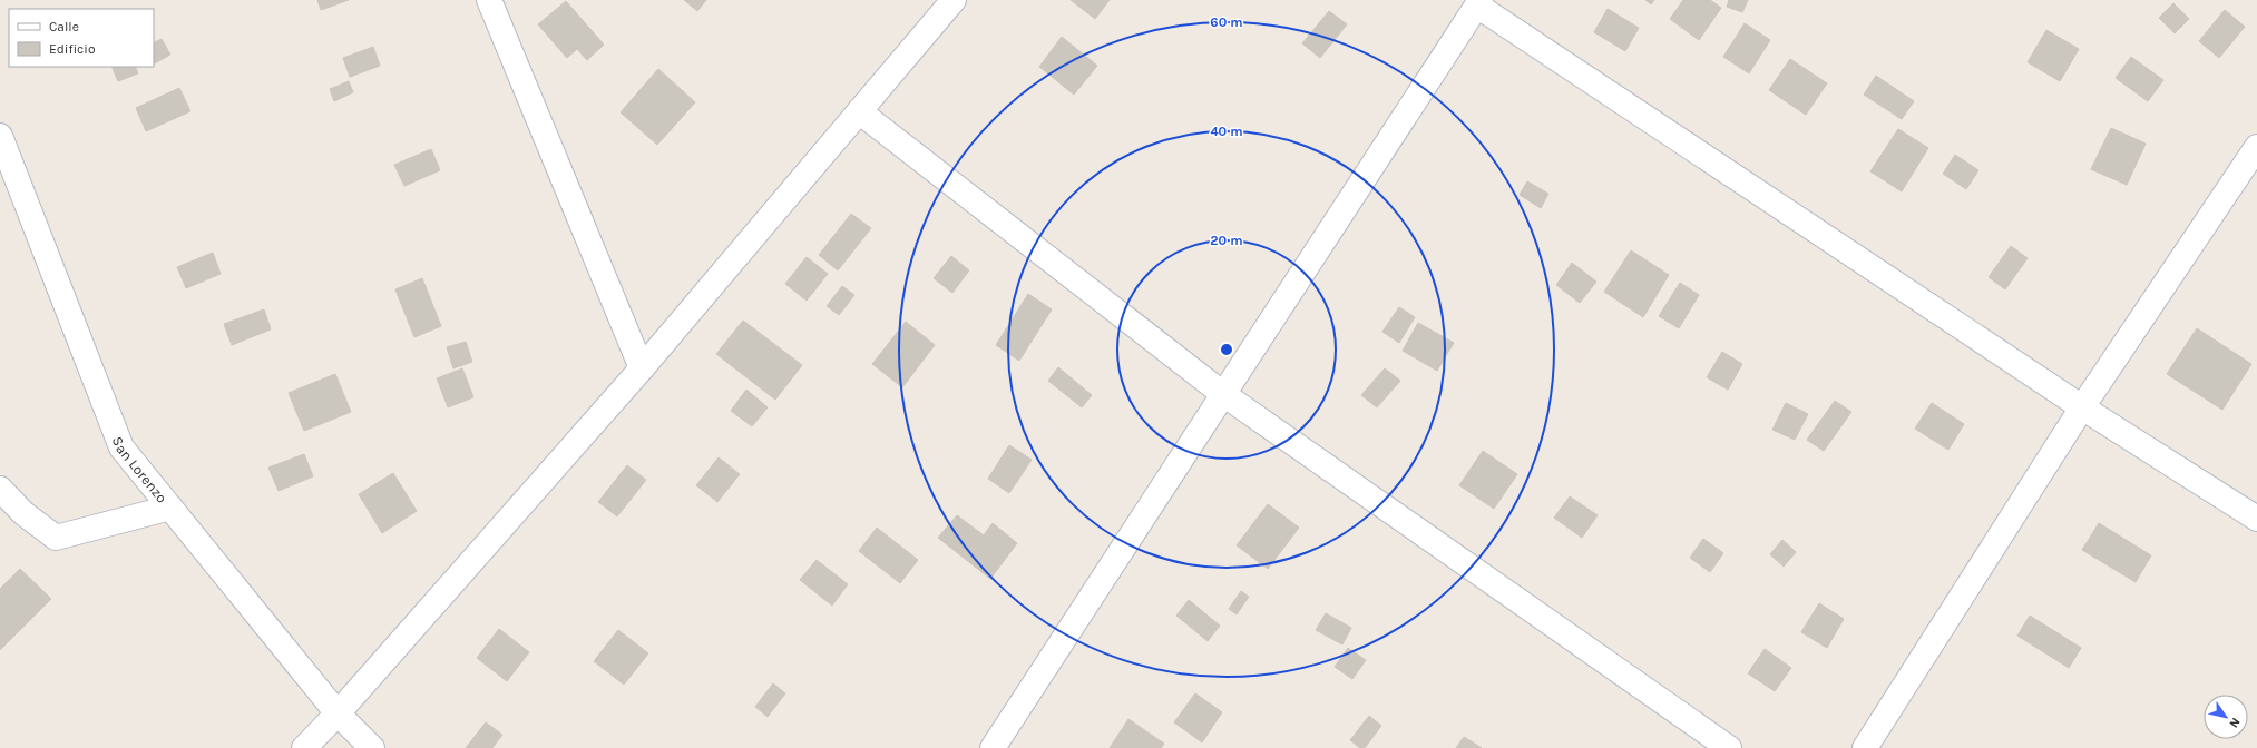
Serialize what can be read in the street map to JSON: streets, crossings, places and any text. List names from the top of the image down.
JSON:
{
  "streets": {
    "street": ["San Lorenzo"]
  },
  "legend": ["Calle", "Edificio"],
  "north": "bottom right",
  "rings": ["60 m", "40 m", "20 m"]
}
